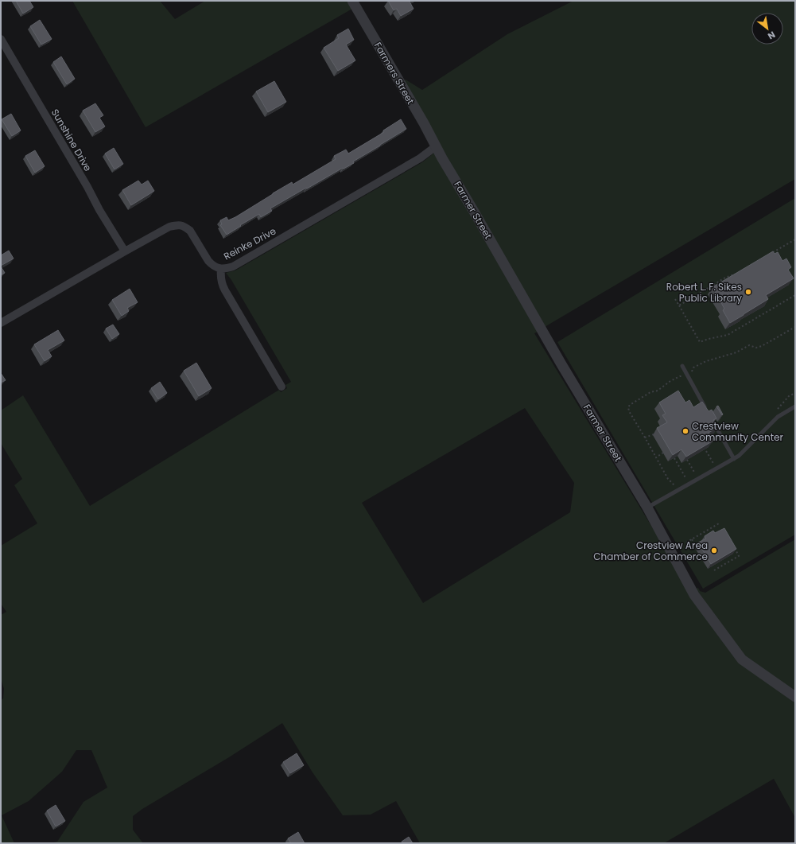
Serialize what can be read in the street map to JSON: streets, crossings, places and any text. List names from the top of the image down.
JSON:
{
  "streets": {
    "street": [
      "Farmers Street",
      "Sunshine Drive",
      "Farmer Street",
      "Reinke Drive"
    ]
  },
  "crossings": [
    ["Farmers Street", "Farmer Street"],
    ["Farmers Street", "Reinke Drive"],
    ["Sunshine Drive", "Reinke Drive"],
    ["Farmer Street", "Reinke Drive"]
  ],
  "places": ["Robert L. F. Sikes Public Library", "Crestview Community Center", "Crestview Area Chamber of Commerce"],
  "north": "bottom right"
}
